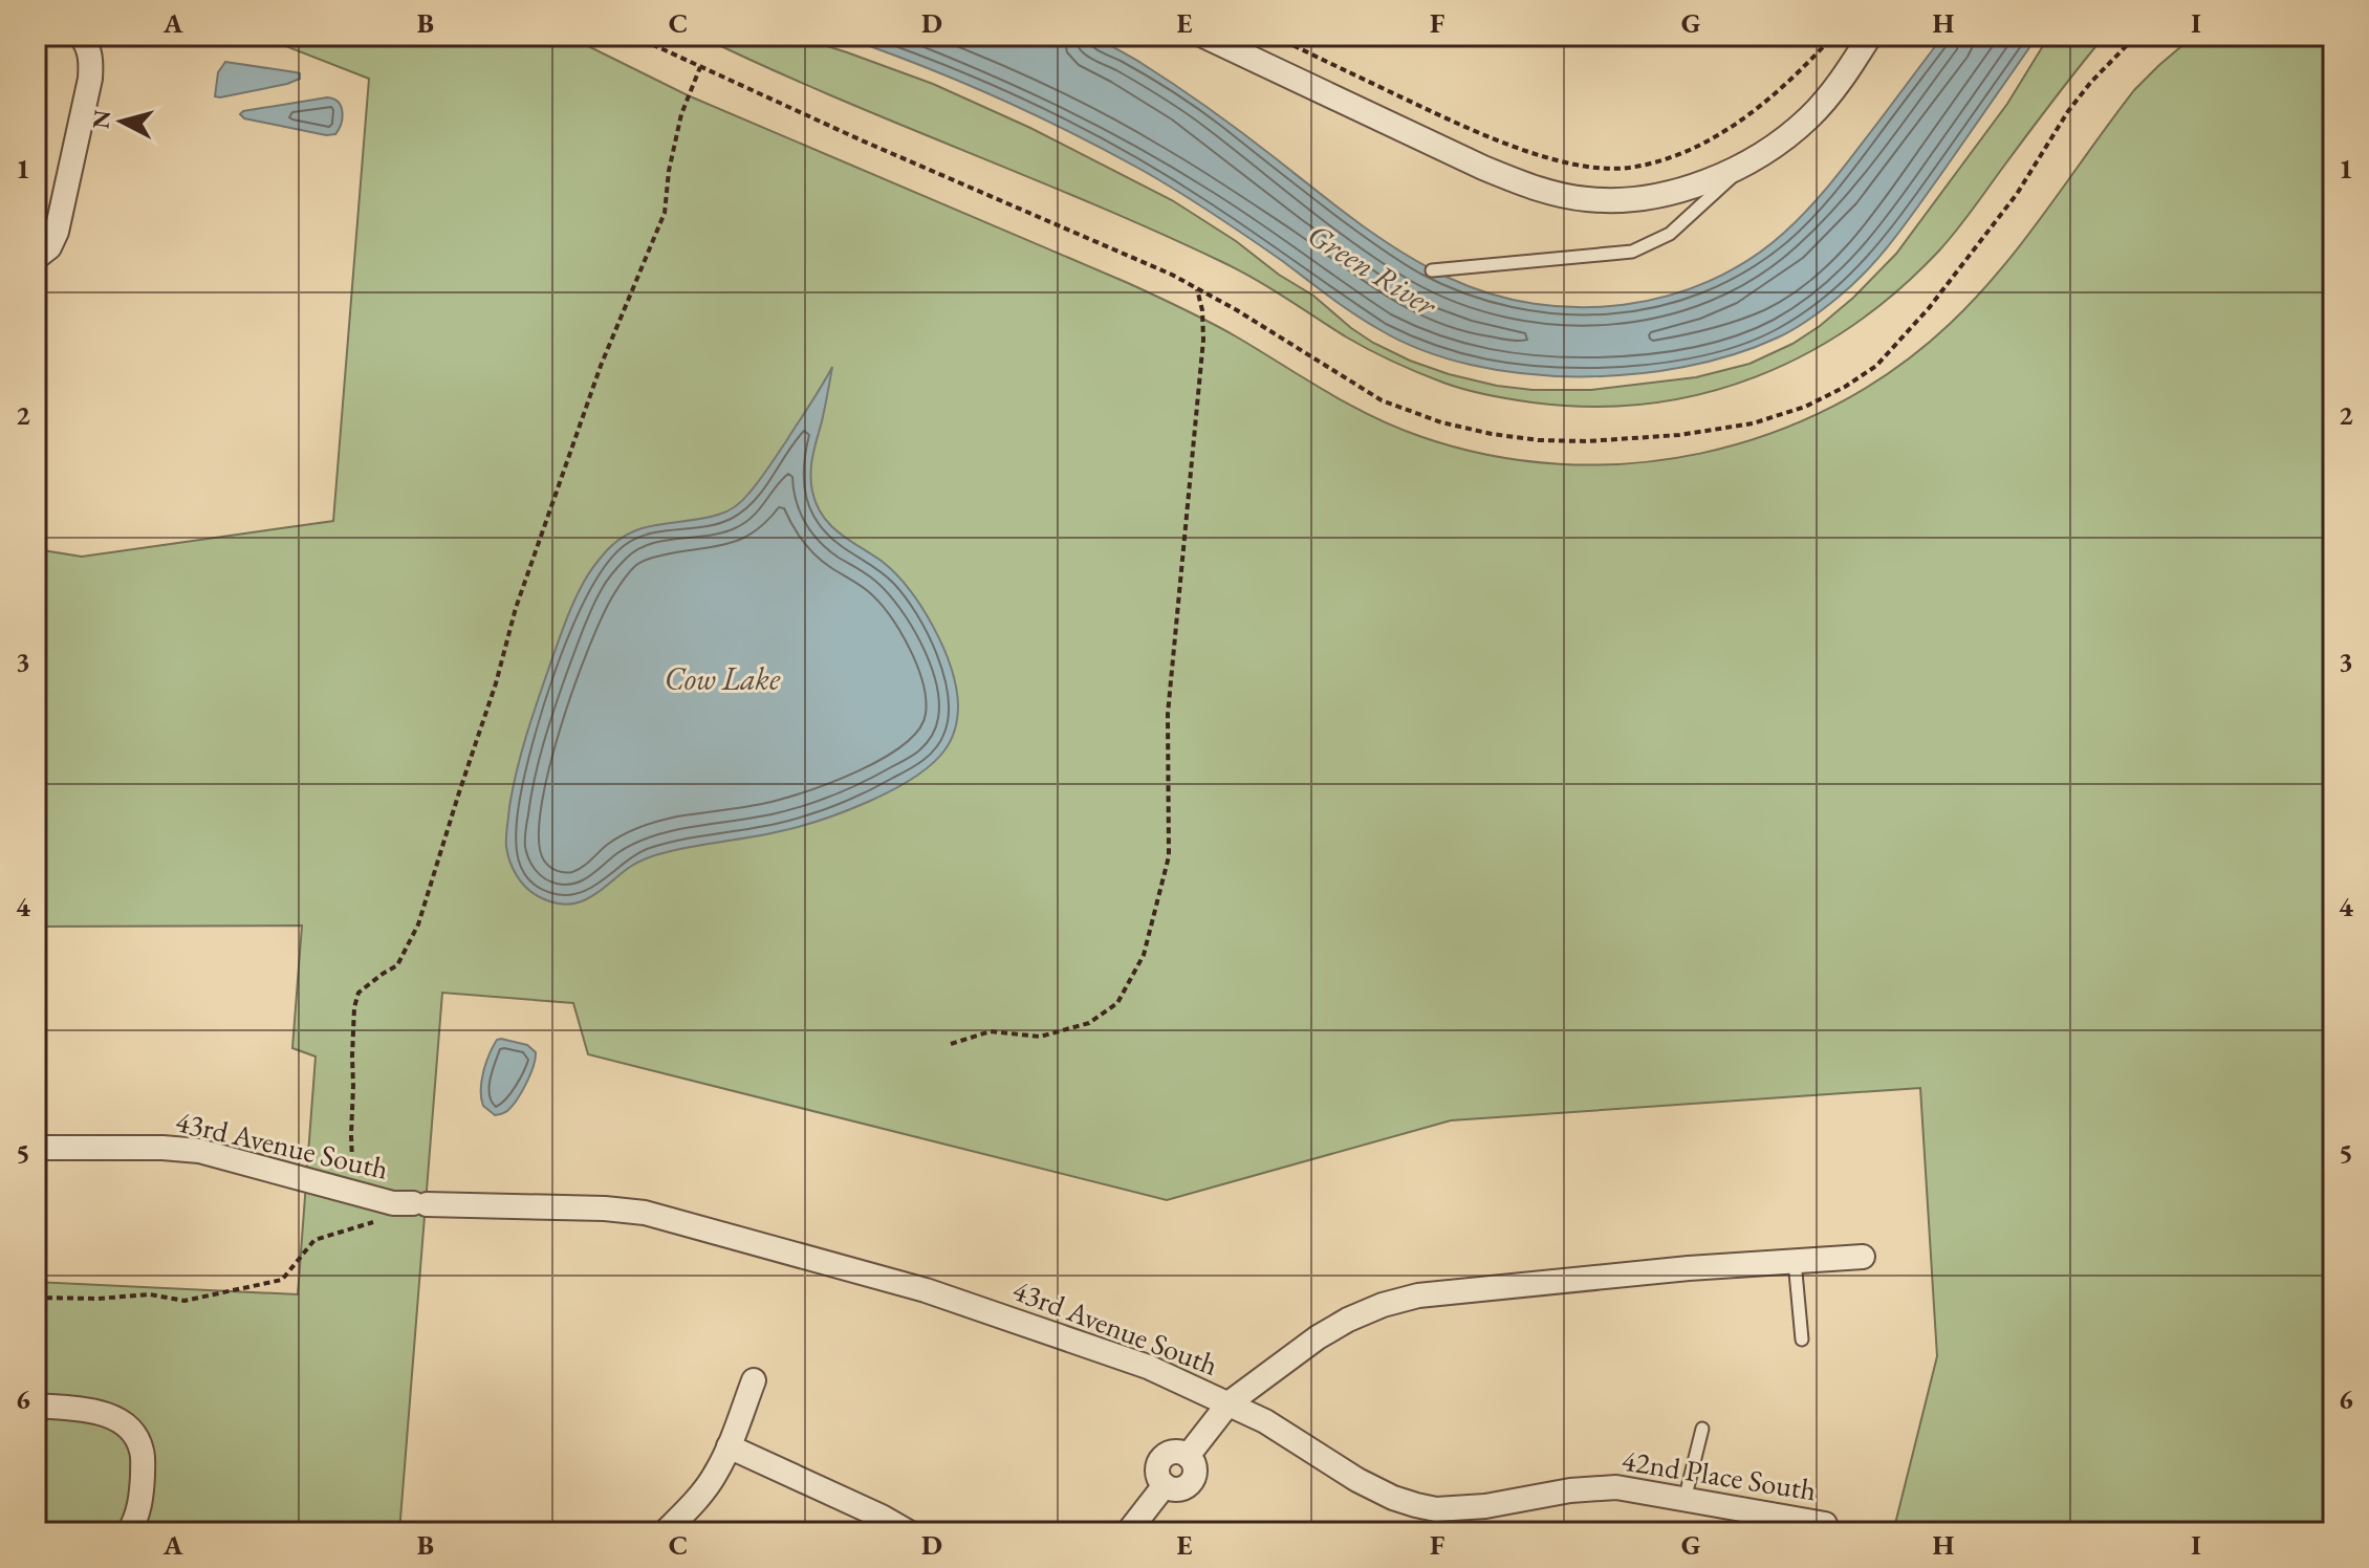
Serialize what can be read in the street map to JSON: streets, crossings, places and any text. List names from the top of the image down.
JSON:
{
  "streets": {
    "street": ["43rd Avenue South", "42nd Place South"]
  },
  "crossings": [
    ["43rd Avenue South", "42nd Place South"]
  ],
  "water": ["Green River", "Cow Lake"],
  "north": "left",
  "grid": {
    "columns": [
      "A",
      "B",
      "C",
      "D",
      "E",
      "F",
      "G",
      "H",
      "I"
    ],
    "rows": [
      "1",
      "2",
      "3",
      "4",
      "5",
      "6"
    ]
  }
}
